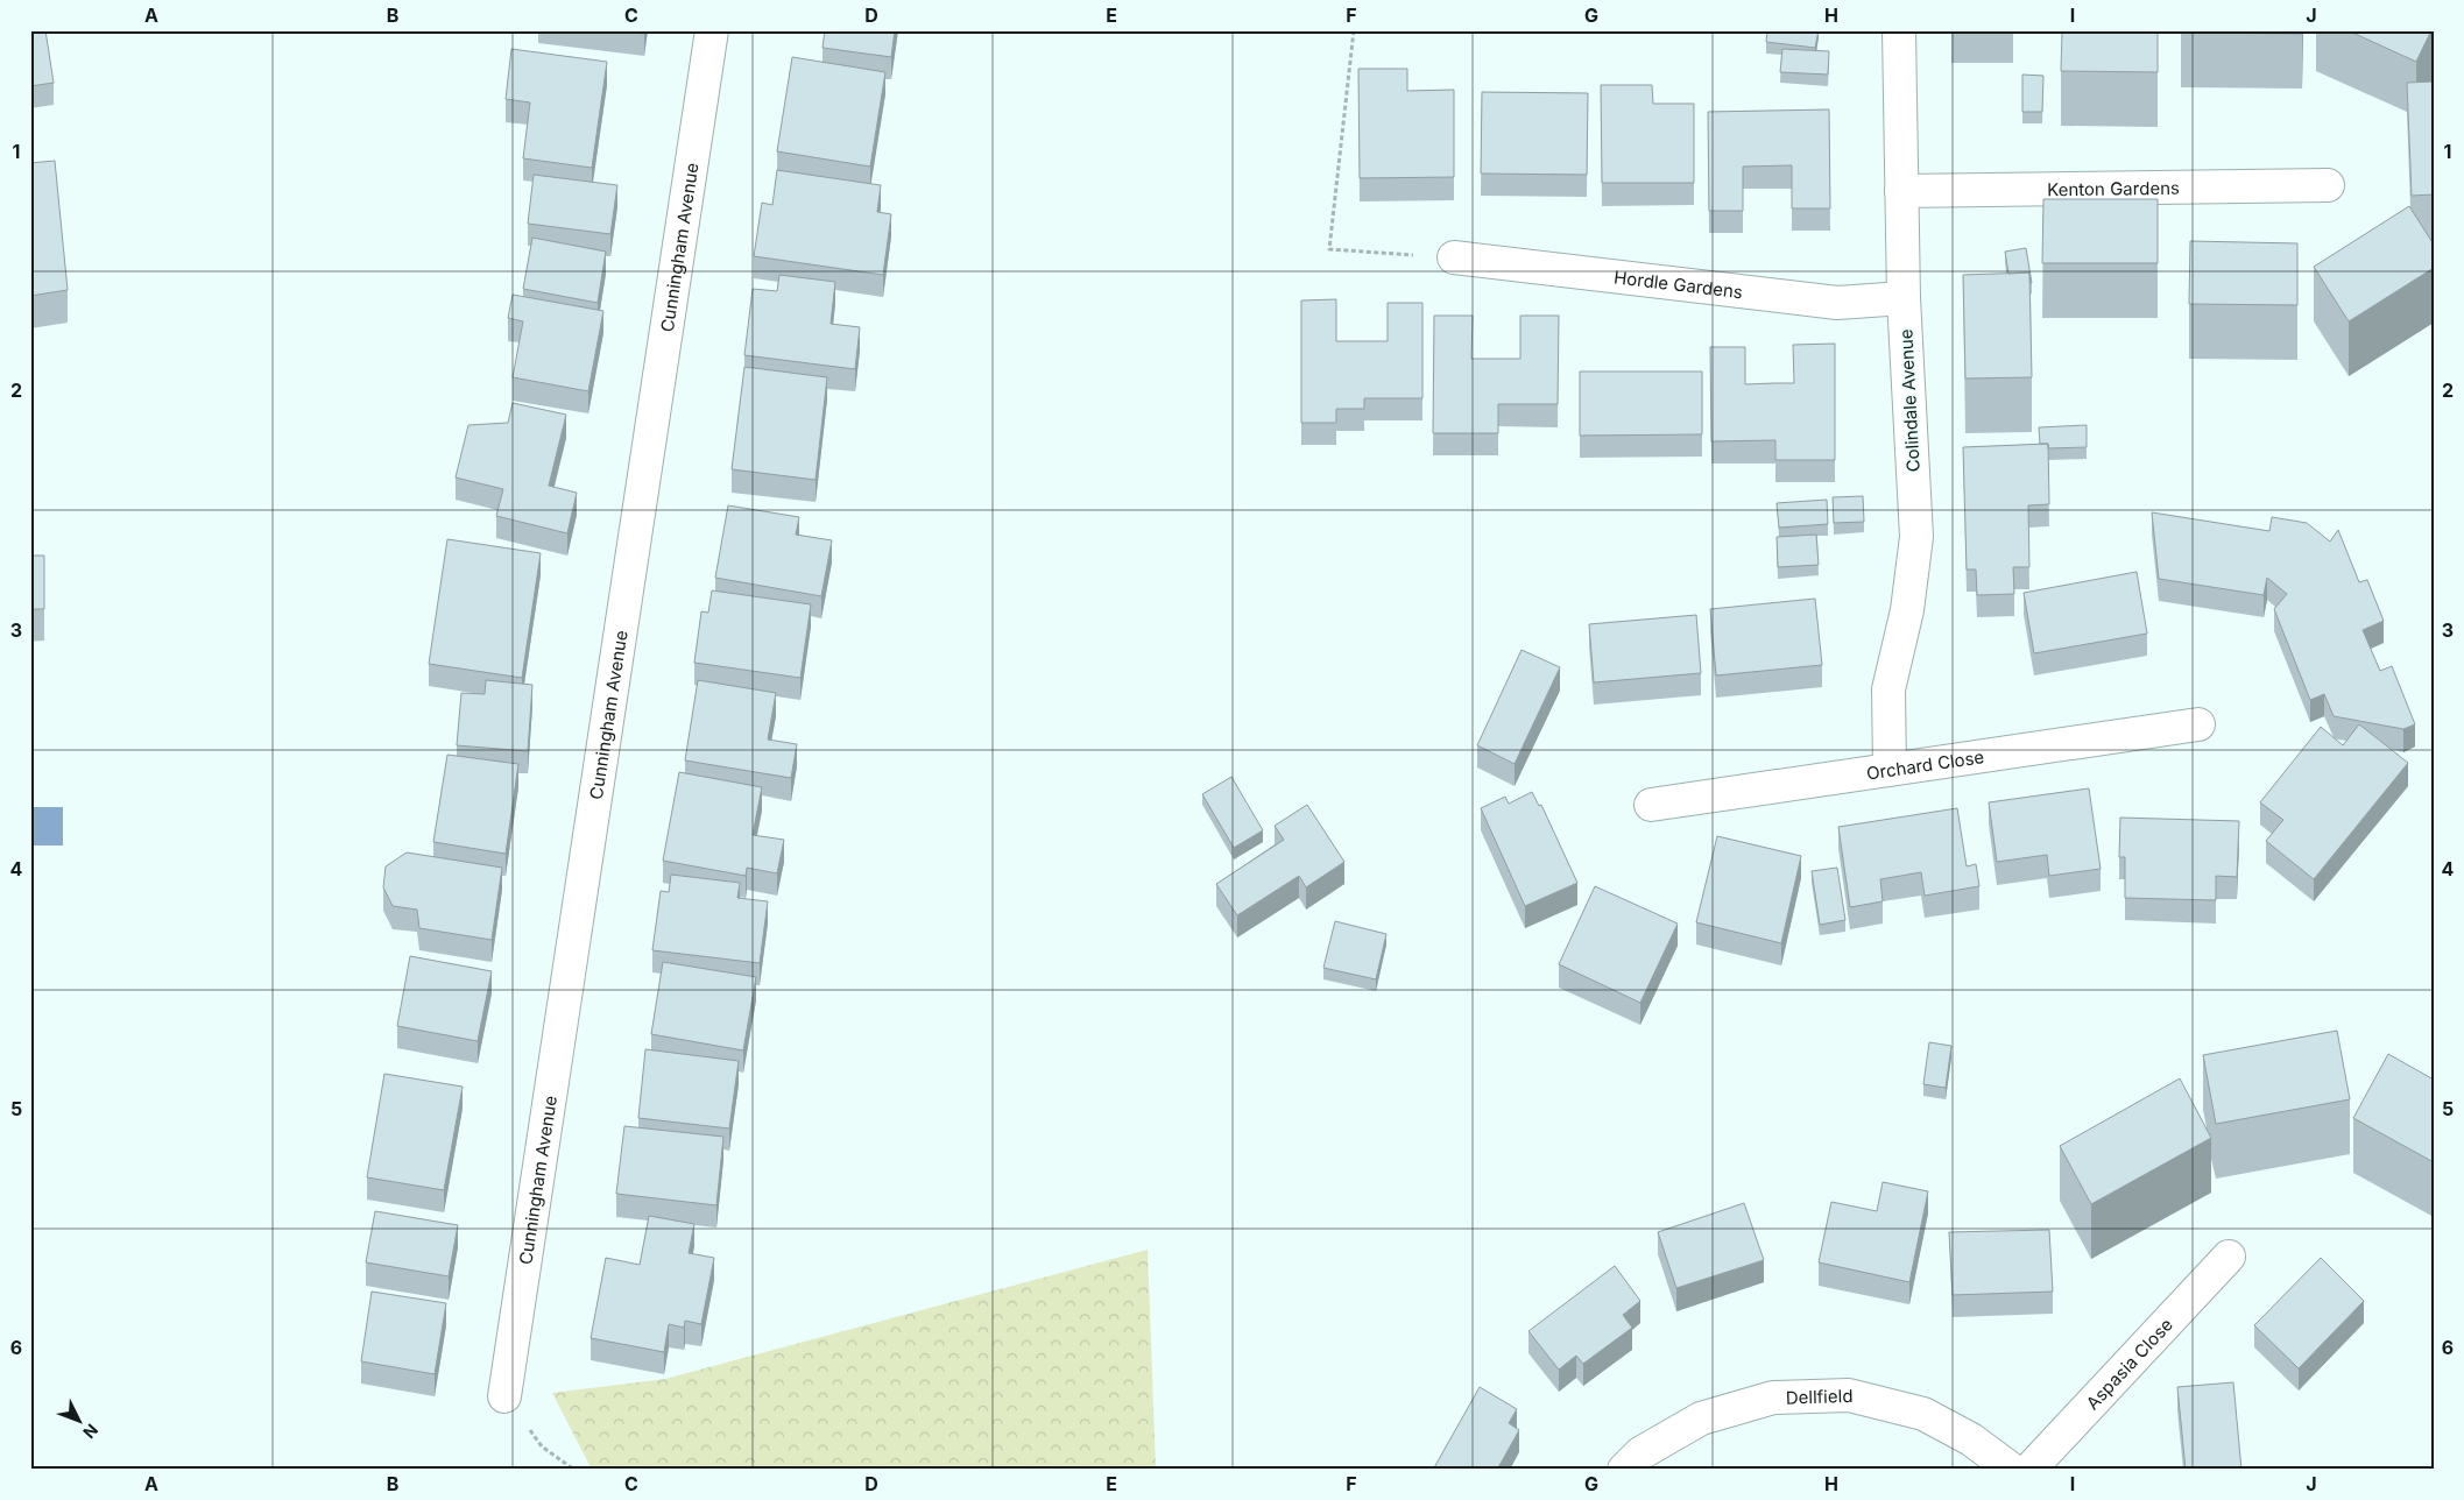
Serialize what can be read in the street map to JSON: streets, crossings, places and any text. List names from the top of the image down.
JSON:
{
  "streets": {
    "street": [
      "Kenton Gardens",
      "Cunningham Avenue",
      "Hordle Gardens",
      "Colindale Avenue",
      "Orchard Close",
      "Aspasia Close",
      "Dellfield"
    ]
  },
  "crossings": [
    ["Kenton Gardens", "Colindale Avenue"],
    ["Hordle Gardens", "Colindale Avenue"],
    ["Colindale Avenue", "Orchard Close"]
  ],
  "north": "bottom right",
  "grid": {
    "columns": [
      "A",
      "B",
      "C",
      "D",
      "E",
      "F",
      "G",
      "H",
      "I",
      "J"
    ],
    "rows": [
      "1",
      "2",
      "3",
      "4",
      "5",
      "6"
    ]
  }
}
